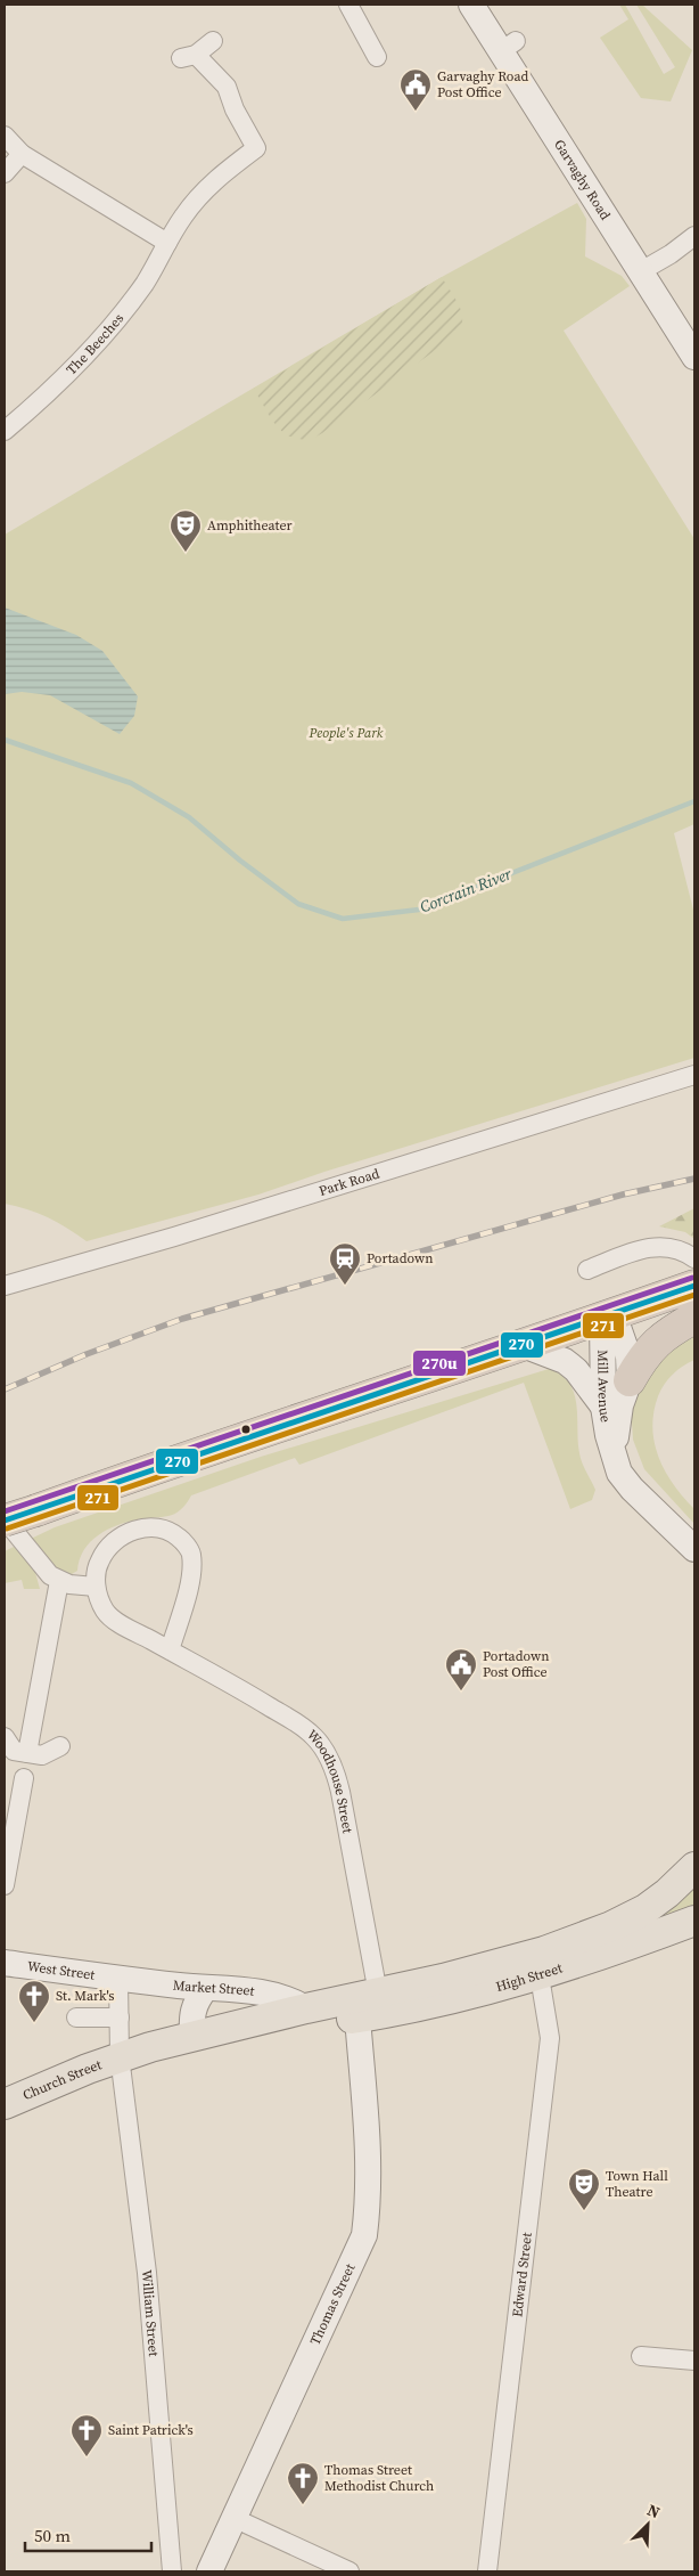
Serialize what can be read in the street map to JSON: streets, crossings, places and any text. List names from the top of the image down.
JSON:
{
  "streets": {
    "main road": [
      "Garvaghy Road",
      "Mill Avenue",
      "West Street",
      "High Street",
      "Market Street",
      "Church Street",
      "Thomas Street"
    ],
    "street": [
      "The Beeches",
      "Park Road",
      "Woodhouse Street",
      "Edward Street",
      "William Street"
    ]
  },
  "crossings": [
    ["Woodhouse Street", "High Street"],
    ["West Street", "Market Street"],
    ["West Street", "William Street"],
    ["High Street", "Edward Street"],
    ["High Street", "Thomas Street"],
    ["Market Street", "William Street"],
    ["Church Street", "William Street"]
  ],
  "water": ["Corcrain River"],
  "parks": ["People's Park"],
  "places": {
    "public building": ["Garvaghy Road Post Office", "Portadown Post Office"],
    "theatre": ["Amphitheater", "Town Hall Theatre"],
    "station": ["Portadown"],
    "church": ["St. Mark's", "Saint Patrick's", "Thomas Street Methodist Church"]
  },
  "lines": ["transit line 270u", "transit line 270", "transit line 271"],
  "scale_bar": "50 m",
  "north": "top right"
}
